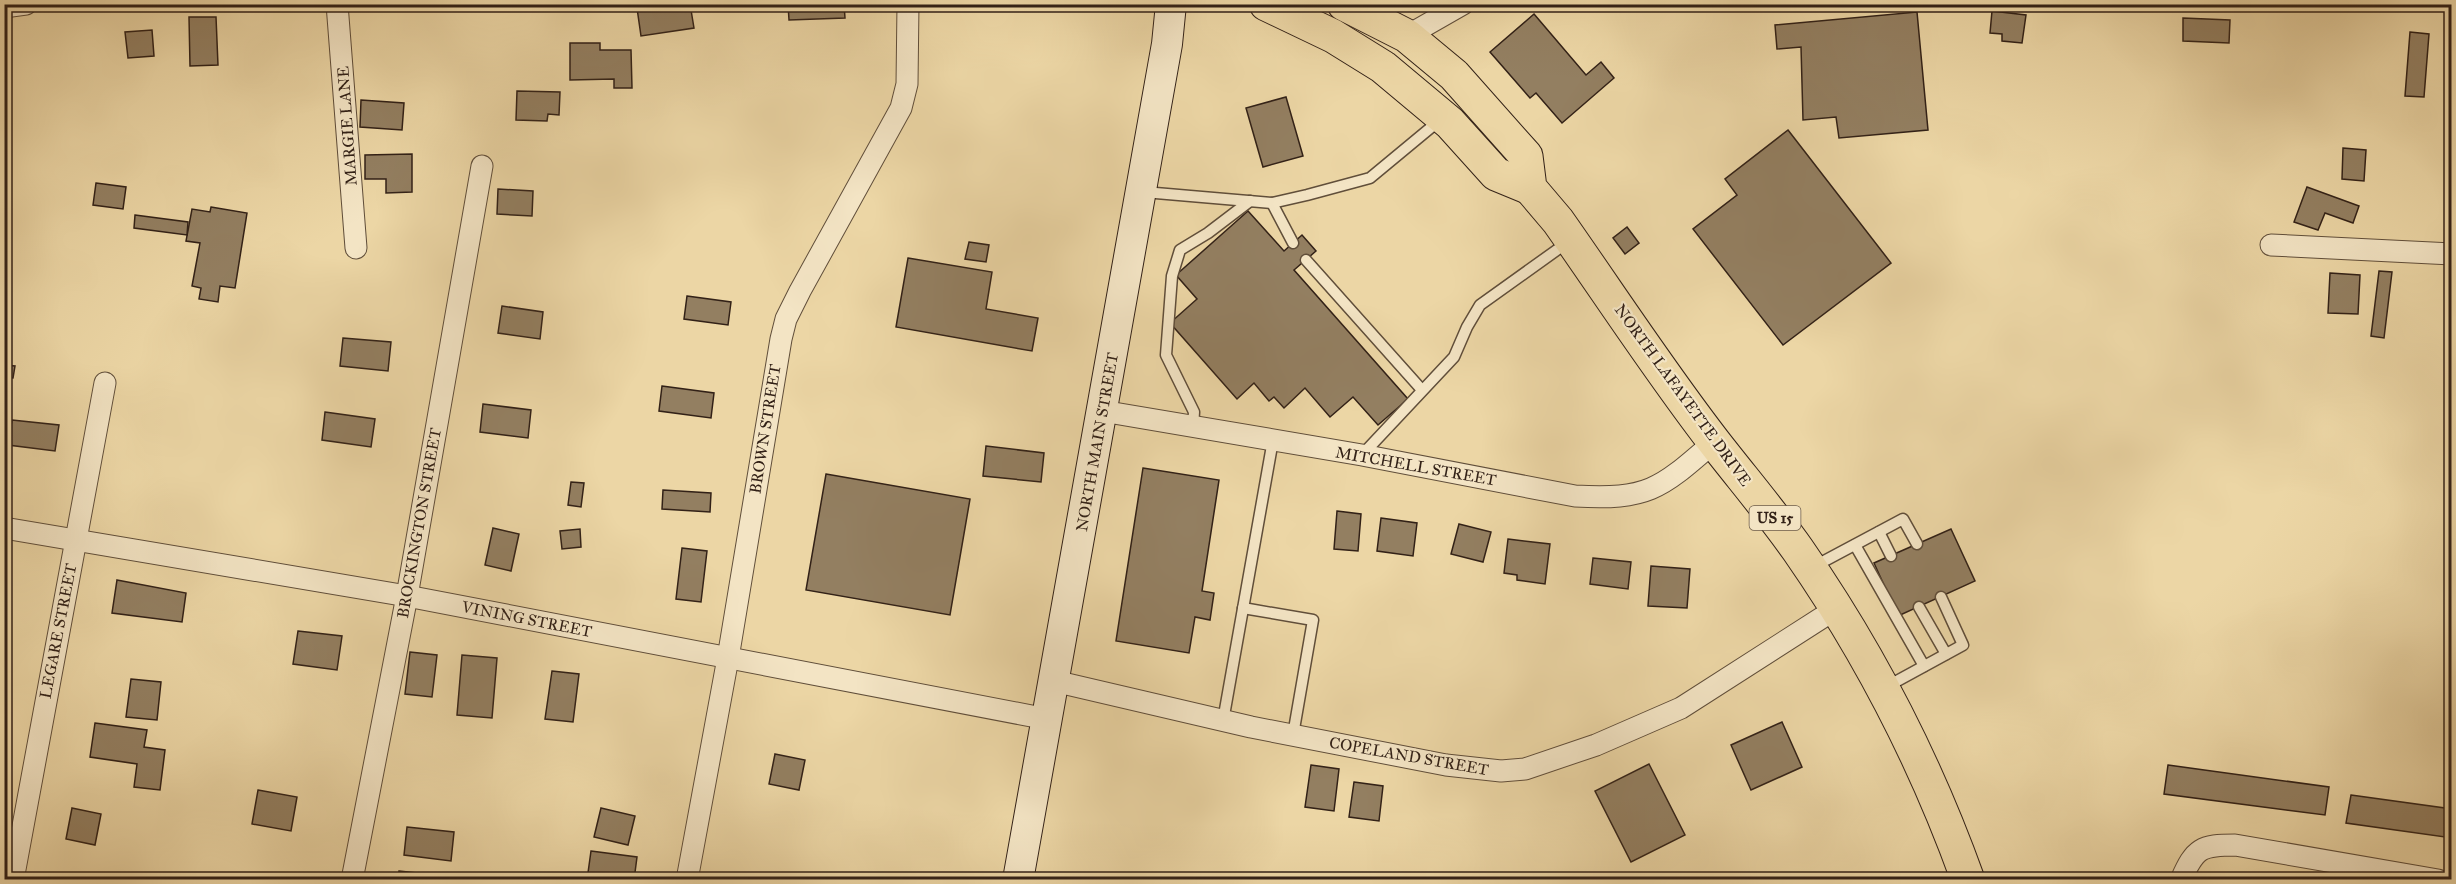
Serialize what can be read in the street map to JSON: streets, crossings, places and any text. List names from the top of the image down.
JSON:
{
  "streets": {
    "main road": ["NORTH LAFAYETTE DRIVE", "NORTH MAIN STREET", "US 15"],
    "street": [
      "MARGIE LANE",
      "BROWN STREET",
      "MITCHELL STREET",
      "BROCKINGTON STREET",
      "VINING STREET",
      "LEGARE STREET",
      "COPELAND STREET"
    ]
  },
  "crossings": [
    ["NORTH LAFAYETTE DRIVE", "MITCHELL STREET"],
    ["NORTH LAFAYETTE DRIVE", "COPELAND STREET"],
    ["BROWN STREET", "VINING STREET"],
    ["NORTH MAIN STREET", "MITCHELL STREET"],
    ["NORTH MAIN STREET", "VINING STREET"],
    ["NORTH MAIN STREET", "COPELAND STREET"],
    ["BROCKINGTON STREET", "VINING STREET"],
    ["VINING STREET", "LEGARE STREET"]
  ]
}
